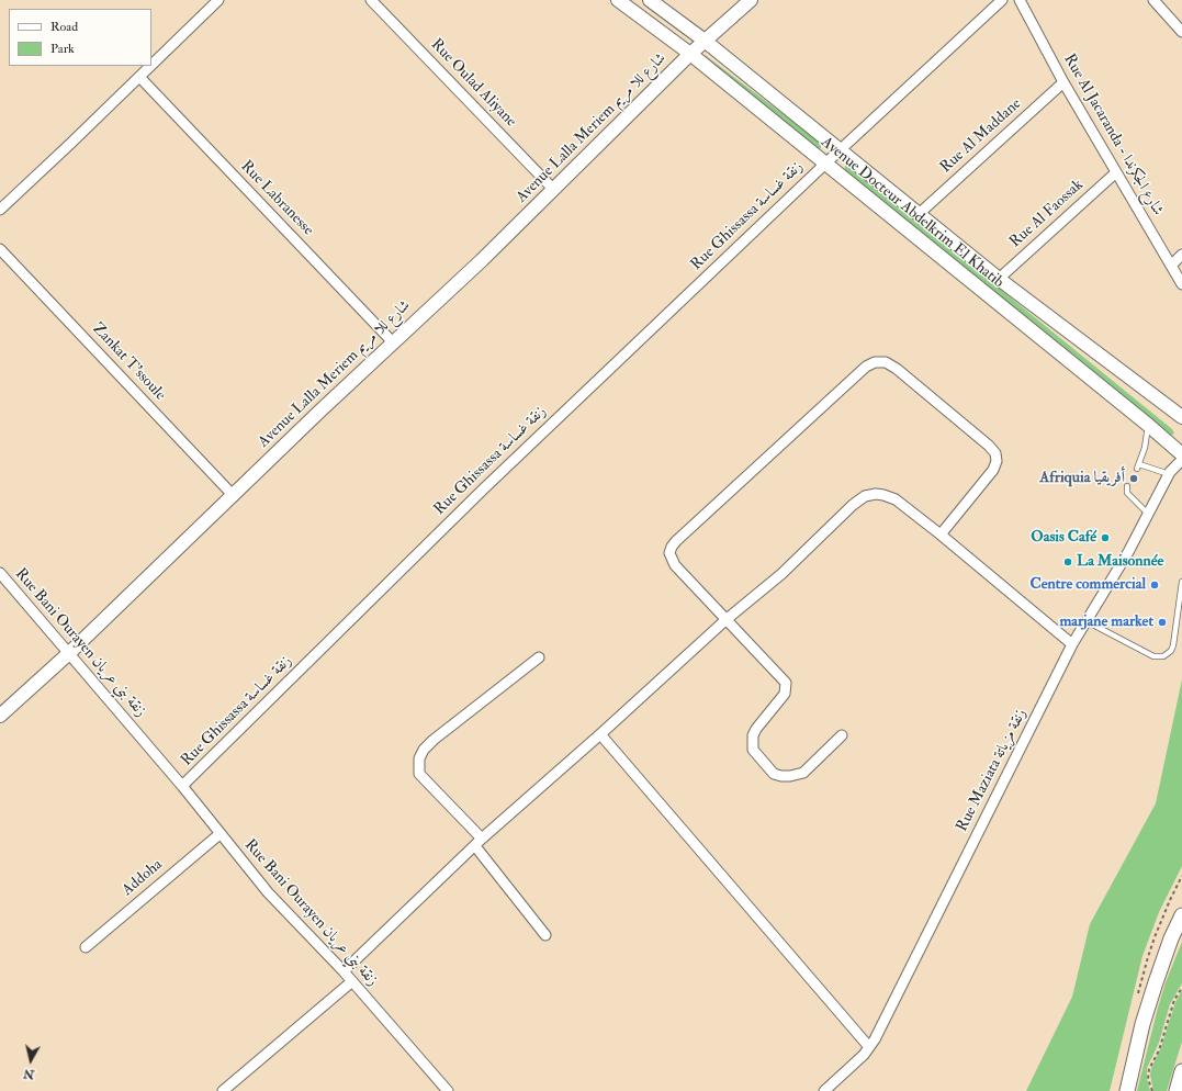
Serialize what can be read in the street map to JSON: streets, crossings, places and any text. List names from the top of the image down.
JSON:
{
  "streets": {
    "main road": ["Avenue Lalla Meriem شارع للا مريم", "Avenue Docteur Abdelkrim El Khatib"],
    "street": [
      "Rue Oulad Aliyane",
      "Rue Al Jacaranda - شارع الجكرندا",
      "Rue Al Maddane",
      "Rue Labranesse",
      "Rue Al Faossak",
      "Rue Ghissassa زنقة غساسة",
      "Zankat T'ssoule",
      "Rue Bani Ourayen زنقة بني عريان",
      "Rue Maziata زنقة مزياتة",
      "Addoha"
    ]
  },
  "crossings": [
    ["Rue Oulad Aliyane", "Avenue Lalla Meriem شارع للا مريم"],
    ["Avenue Lalla Meriem شارع للا مريم", "Rue Labranesse"],
    ["Avenue Lalla Meriem شارع للا مريم", "Avenue Docteur Abdelkrim El Khatib"],
    ["Avenue Lalla Meriem شارع للا مريم", "Zankat T'ssoule"],
    ["Avenue Lalla Meriem شارع للا مريم", "Rue Bani Ourayen زنقة بني عريان"],
    ["Rue Al Jacaranda - شارع الجكرندا", "Rue Al Maddane"],
    ["Rue Al Jacaranda - شارع الجكرندا", "Rue Al Faossak"],
    ["Rue Al Maddane", "Avenue Docteur Abdelkrim El Khatib"],
    ["Avenue Docteur Abdelkrim El Khatib", "Rue Al Faossak"],
    ["Avenue Docteur Abdelkrim El Khatib", "Rue Ghissassa زنقة غساسة"],
    ["Rue Ghissassa زنقة غساسة", "Rue Bani Ourayen زنقة بني عريان"],
    ["Rue Bani Ourayen زنقة بني عريان", "Addoha"]
  ],
  "places": [
    "Afriquia أفريقيا",
    "Oasis Café",
    "La Maisonnée",
    "Centre commercial",
    "marjane market"
  ],
  "legend": ["Road", "Park"],
  "north": "bottom"
}
